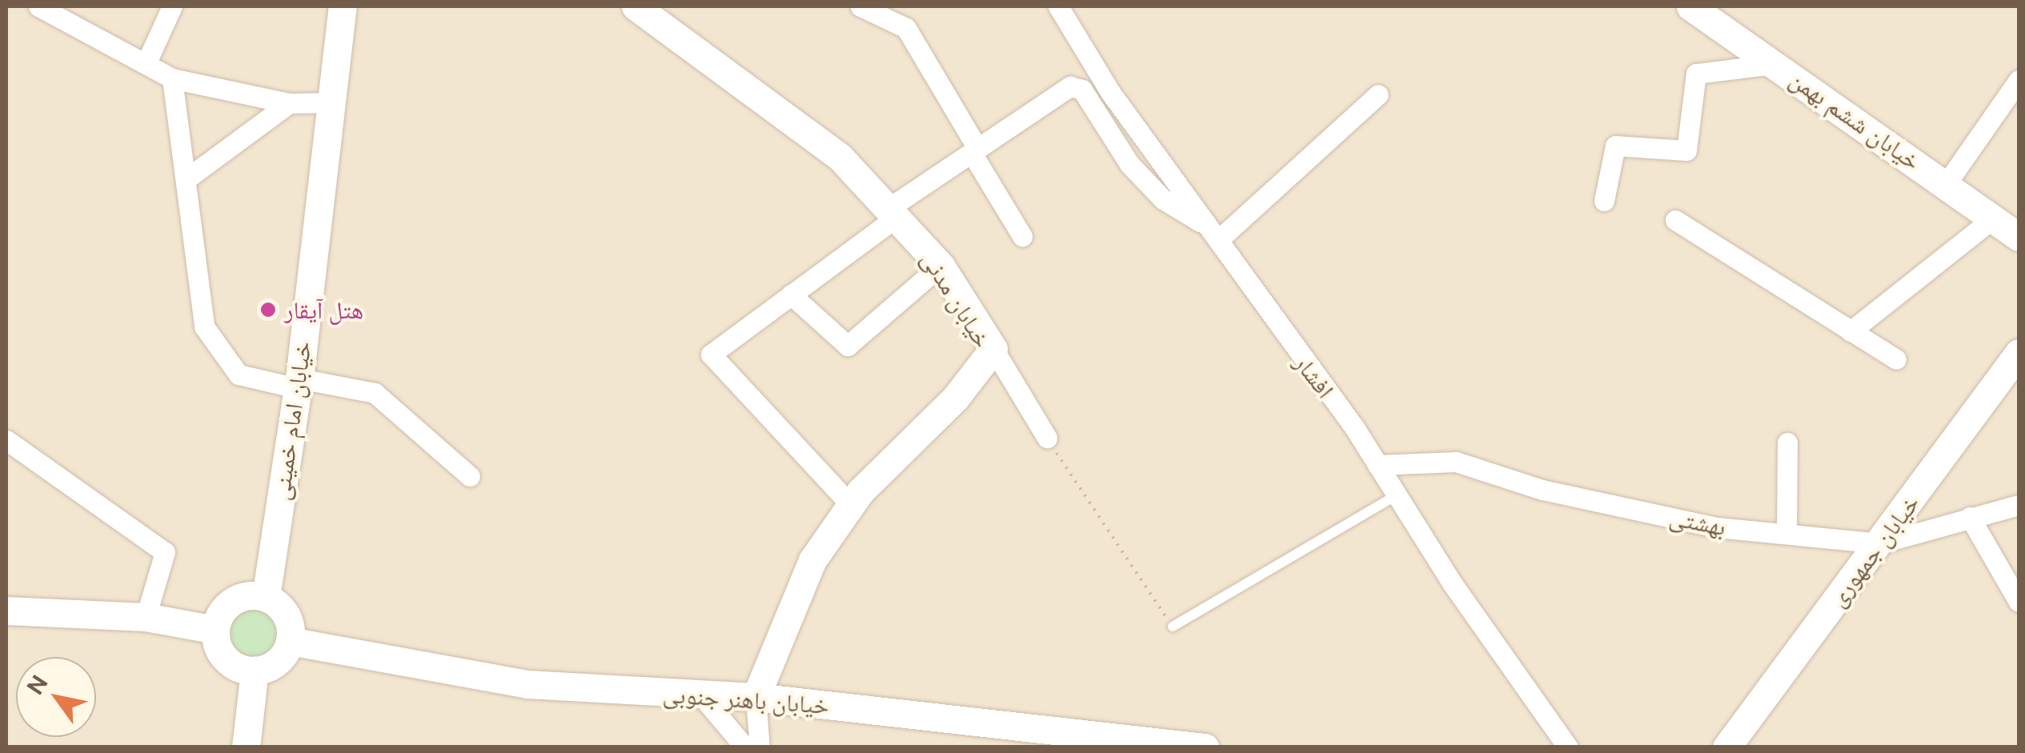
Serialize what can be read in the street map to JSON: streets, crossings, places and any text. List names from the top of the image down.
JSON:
{
  "streets": {
    "street": [
      "خیابان ششم بهمن",
      "خیابان مدنی",
      "افشار",
      "خیابان امام خمینی",
      "بهشتی",
      "خیابان جمهوری",
      "خیابان باهنر جنوبی"
    ]
  },
  "crossings": [
    ["خیابان مدنی", "خیابان باهنر جنوبی"],
    ["افشار", "بهشتی"],
    ["خیابان امام خمینی", "خیابان باهنر جنوبی"],
    ["بهشتی", "خیابان جمهوری"]
  ],
  "places": ["هتل آیقار"],
  "north": "top left"
}
